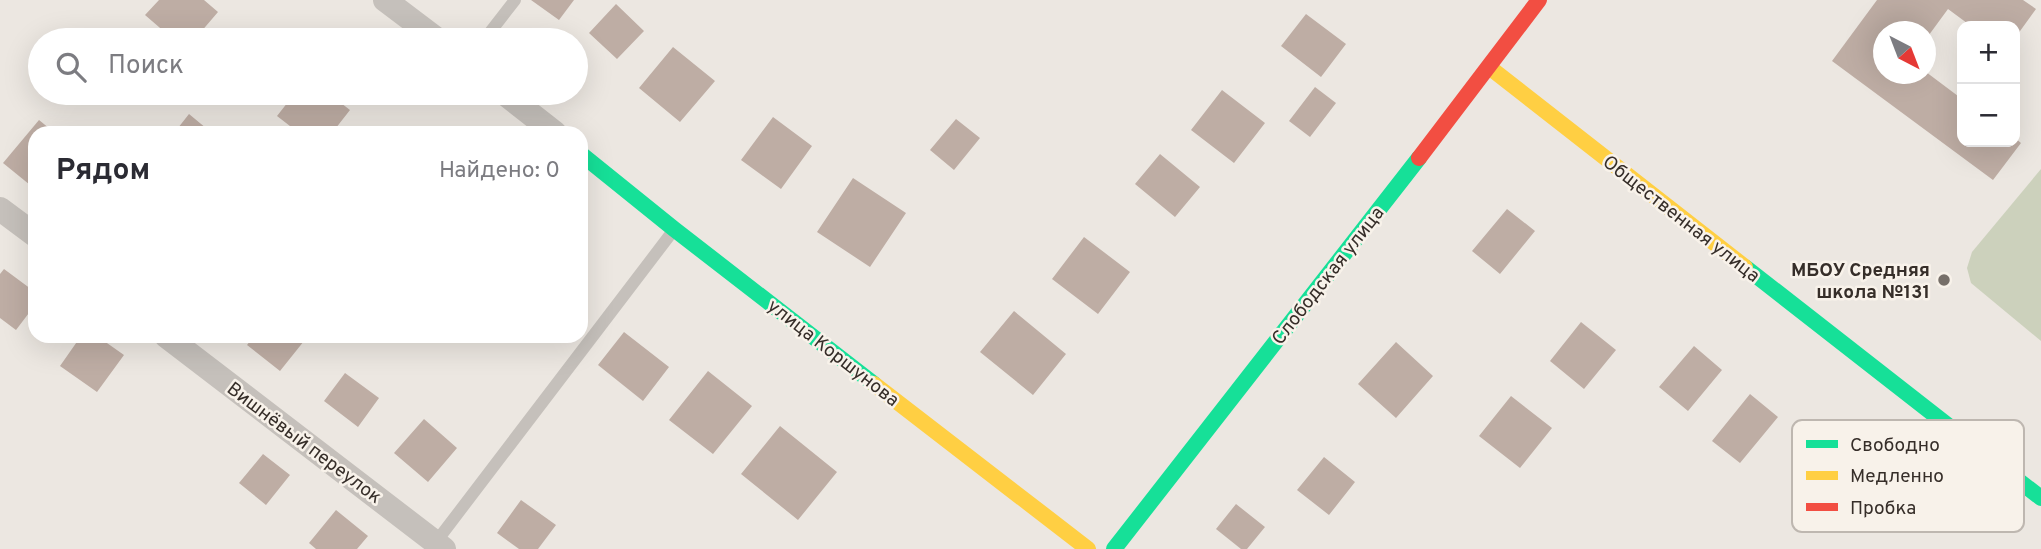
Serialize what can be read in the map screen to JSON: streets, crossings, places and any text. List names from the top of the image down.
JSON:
{
  "streets": {
    "street": [
      "Общественная улица",
      "Слободская улица",
      "улица Коршунова",
      "Вишнёвый переулок"
    ]
  },
  "crossings": [
    ["Общественная улица", "Слободская улица"]
  ],
  "places": ["МБОУ Средняя школа №131"],
  "legend": ["Свободно", "Медленно", "Пробка"],
  "north": "bottom right",
  "page": {
    "map_buttons": ["+", "−"],
    "search": "Поиск",
    "heading": ["Рядом", "Найдено: 0"]
  }
}
